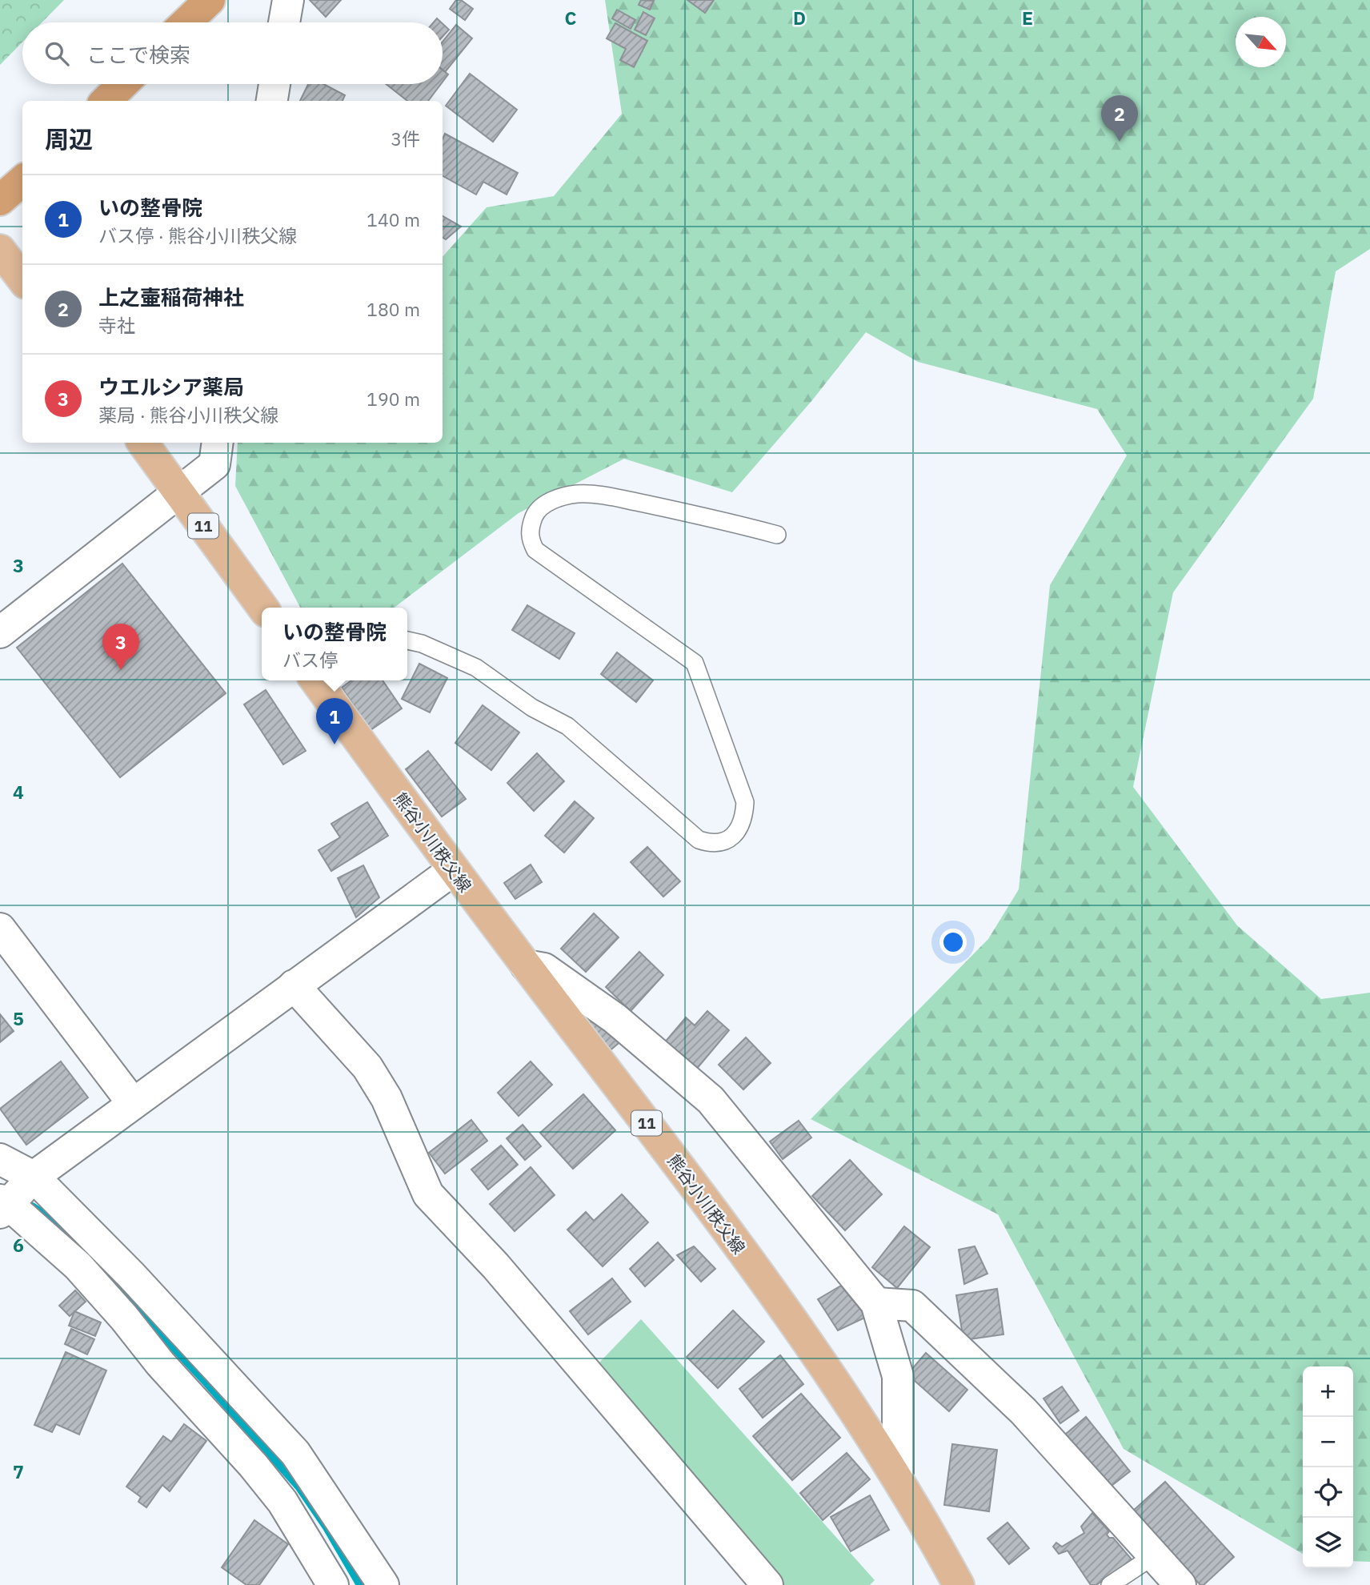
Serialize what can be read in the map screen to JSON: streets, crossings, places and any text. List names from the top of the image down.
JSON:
{
  "streets": {
    "main road": ["11", "熊谷小川秩父線"]
  },
  "north": "bottom right",
  "page": {
    "search": "ここで検索",
    "pins": ["2", "3", "1"],
    "heading": ["周辺", "3件"],
    "list": [
      {
        "mark": "1",
        "name": "いの整骨院",
        "note": "バス停 · 熊谷小川秩父線",
        "value": "140 m"
      },
      {
        "mark": "2",
        "name": "上之壷稲荷神社",
        "note": "寺社",
        "value": "180 m"
      },
      {
        "mark": "3",
        "name": "ウエルシア薬局",
        "note": "薬局 · 熊谷小川秩父線",
        "value": "190 m"
      }
    ],
    "popup": ["いの整骨院", "バス停"],
    "map_buttons": ["+", "−"]
  },
  "grid": {
    "columns": ["C", "D", "E"],
    "rows": [
      "3",
      "4",
      "5",
      "6",
      "7"
    ]
  }
}
